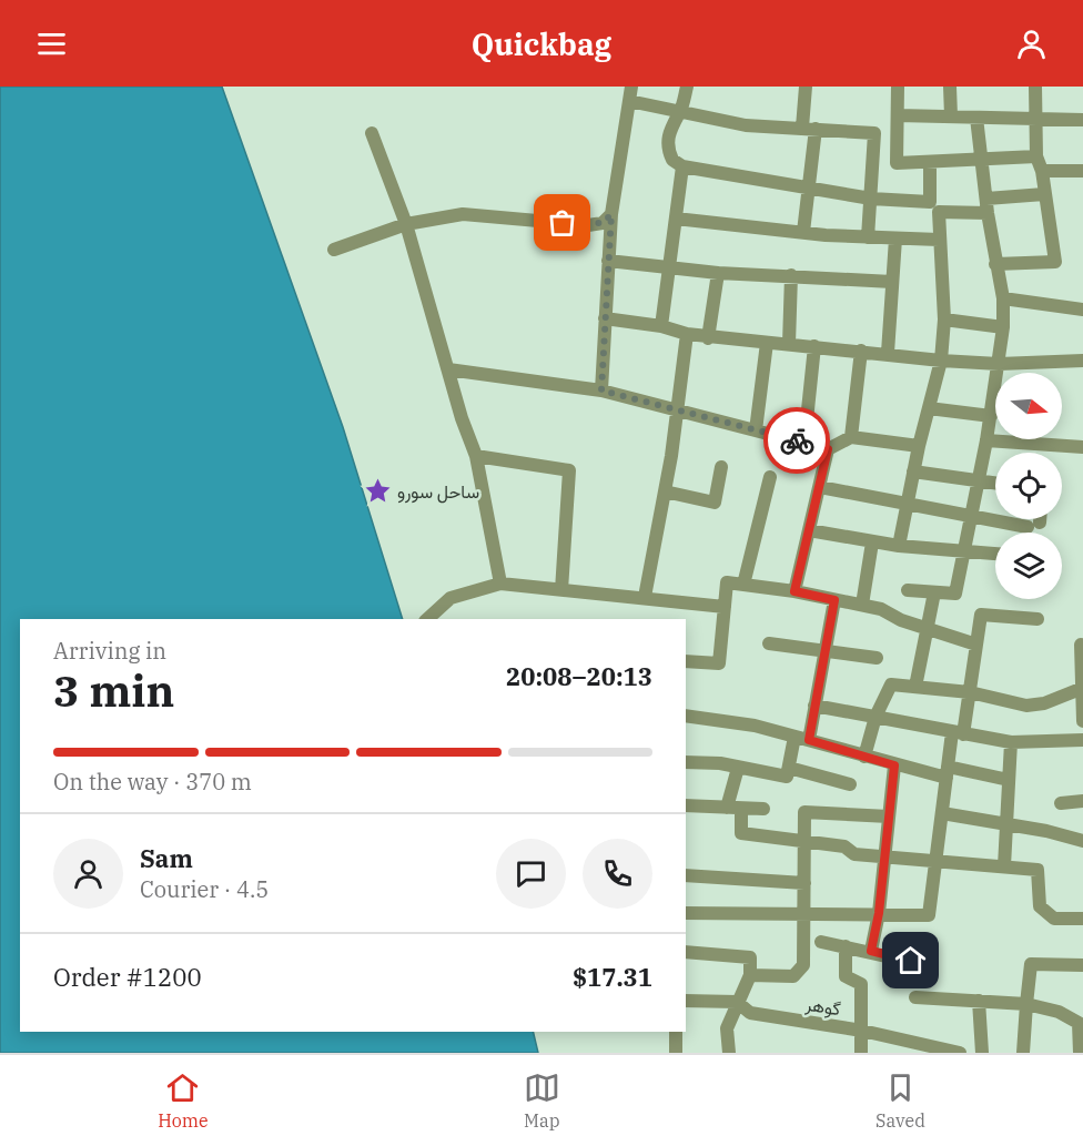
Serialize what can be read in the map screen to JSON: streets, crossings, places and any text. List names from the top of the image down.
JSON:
{
  "streets": {
    "street": ["گوهر"]
  },
  "places": {
    "place": ["ساحل سورو"]
  },
  "north": "right",
  "page": {
    "header": "Quickbag",
    "heading": ["3 min", "Arriving in", "20:08–20:13"],
    "panel": [
      "Sam",
      "Courier · 4.5",
      "Order #1200",
      "$17.31"
    ],
    "bar": "On the way · 370 m",
    "tabs": ["Home", "Map", "Saved"]
  }
}
